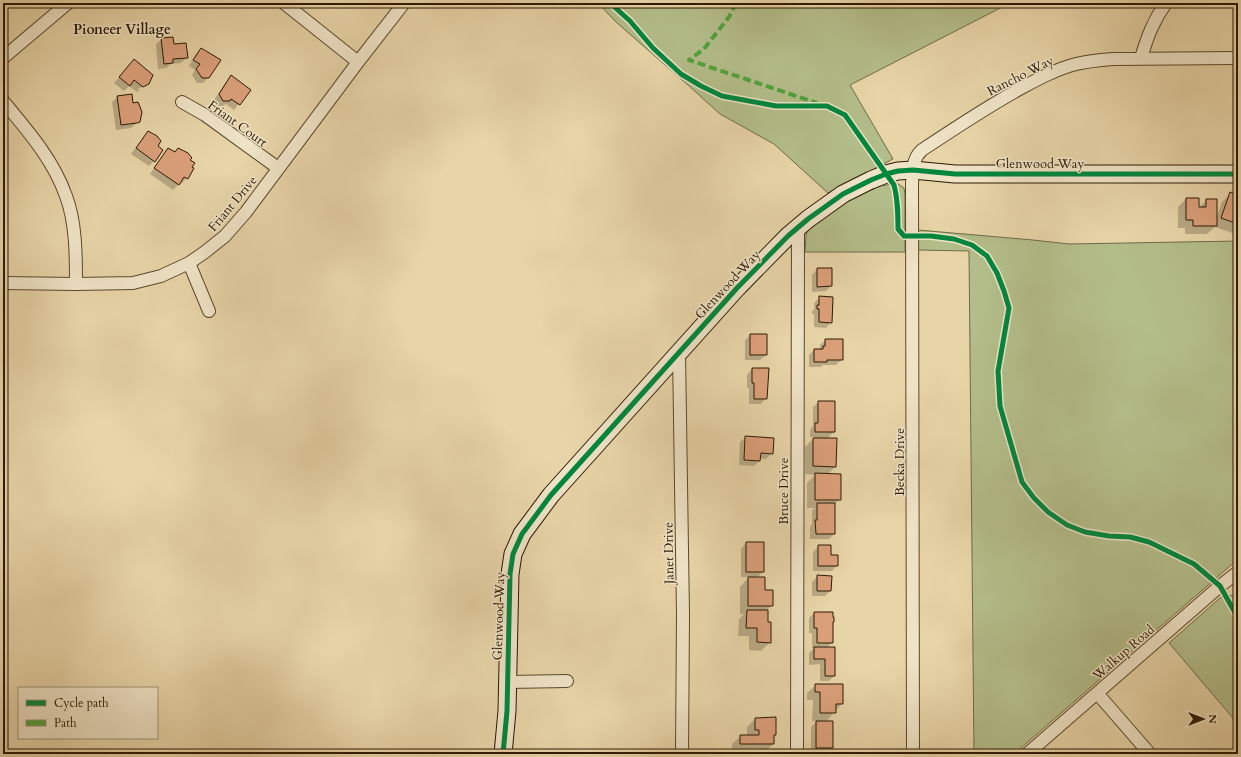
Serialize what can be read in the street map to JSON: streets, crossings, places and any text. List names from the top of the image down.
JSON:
{
  "streets": {
    "street": [
      "Rancho Way",
      "Friant Court",
      "Glenwood Way",
      "Friant Drive",
      "Becka Drive",
      "Bruce Drive",
      "Janet Drive",
      "Walkup Road"
    ]
  },
  "crossings": [
    ["Rancho Way", "Glenwood Way"],
    ["Rancho Way", "Becka Drive"],
    ["Friant Court", "Friant Drive"],
    ["Glenwood Way", "Becka Drive"],
    ["Glenwood Way", "Bruce Drive"],
    ["Glenwood Way", "Janet Drive"]
  ],
  "districts": ["Pioneer Village"],
  "legend": ["Cycle path", "Path"],
  "north": "right"
}
